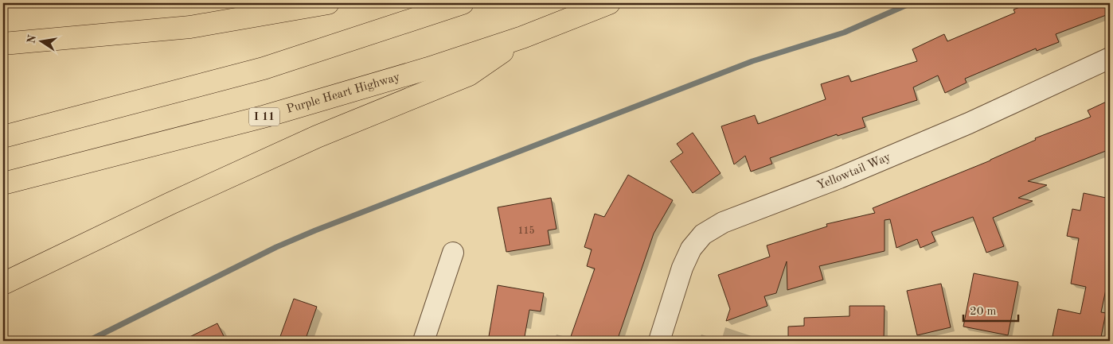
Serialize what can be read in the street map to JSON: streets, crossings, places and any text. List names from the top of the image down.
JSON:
{
  "streets": {
    "highway": ["Purple Heart Highway", "I 11"],
    "street": ["Yellowtail Way"]
  },
  "house_numbers": ["115"],
  "scale_bar": "20 m",
  "north": "left"
}
